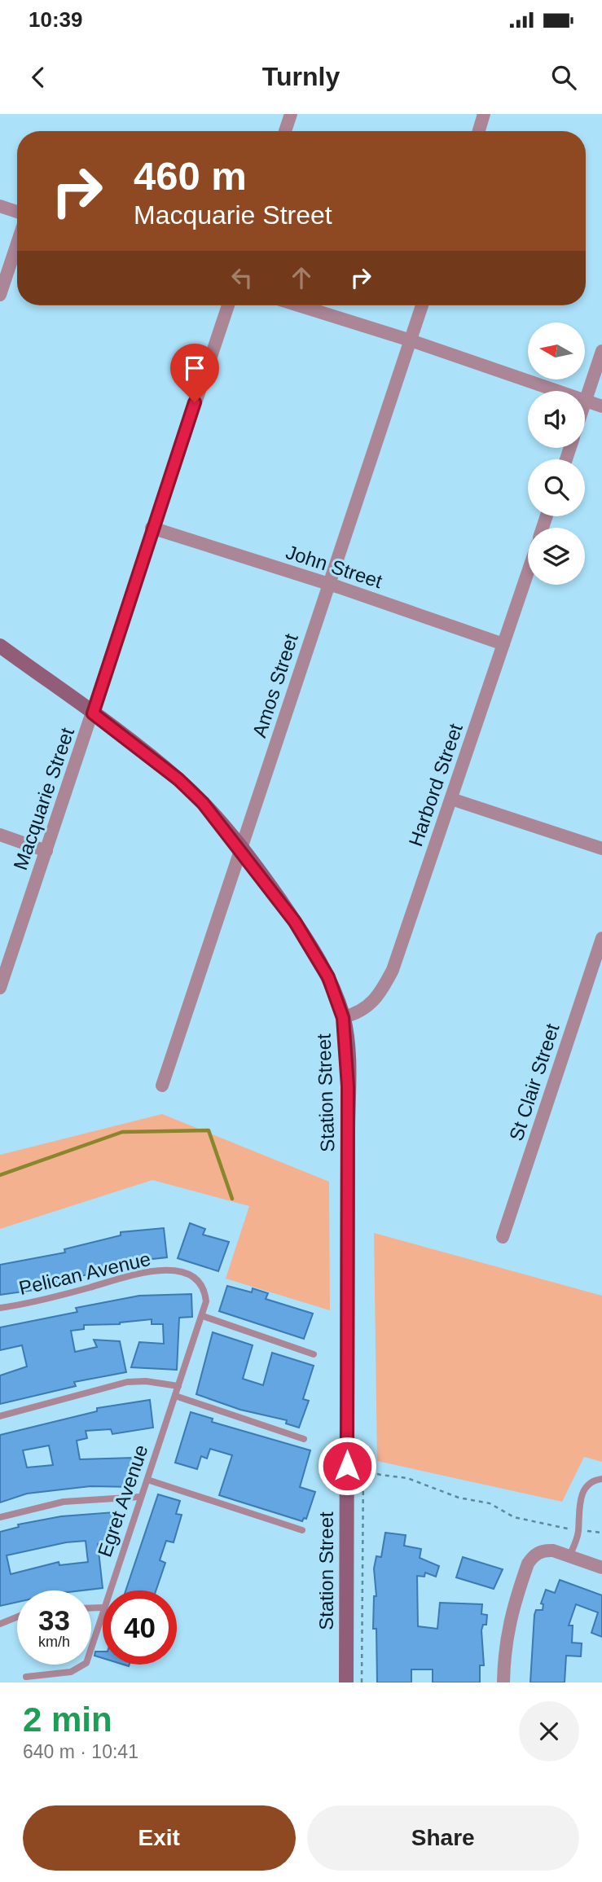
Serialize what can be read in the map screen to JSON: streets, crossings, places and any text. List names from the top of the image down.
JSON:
{
  "streets": {
    "street": [
      "John Street",
      "Amos Street",
      "Harbord Street",
      "Macquarie Street",
      "St Clair Street",
      "Station Street"
    ],
    "lane": ["Pelican Avenue", "Egret Avenue"]
  },
  "crossings": [
    ["John Street", "Amos Street"],
    ["John Street", "Harbord Street"],
    ["John Street", "Macquarie Street"],
    ["Amos Street", "Station Street"],
    ["Harbord Street", "Station Street"],
    ["Macquarie Street", "Station Street"],
    ["Pelican Avenue", "Egret Avenue"]
  ],
  "north": "left",
  "page": {
    "status": "10:39",
    "header": "Turnly",
    "turn": ["460 m", "Macquarie Street"],
    "speed": "33 km/h",
    "limit": "40",
    "heading": ["2 min", "640 m · 10:41"],
    "buttons": ["Exit", "Share"]
  }
}
